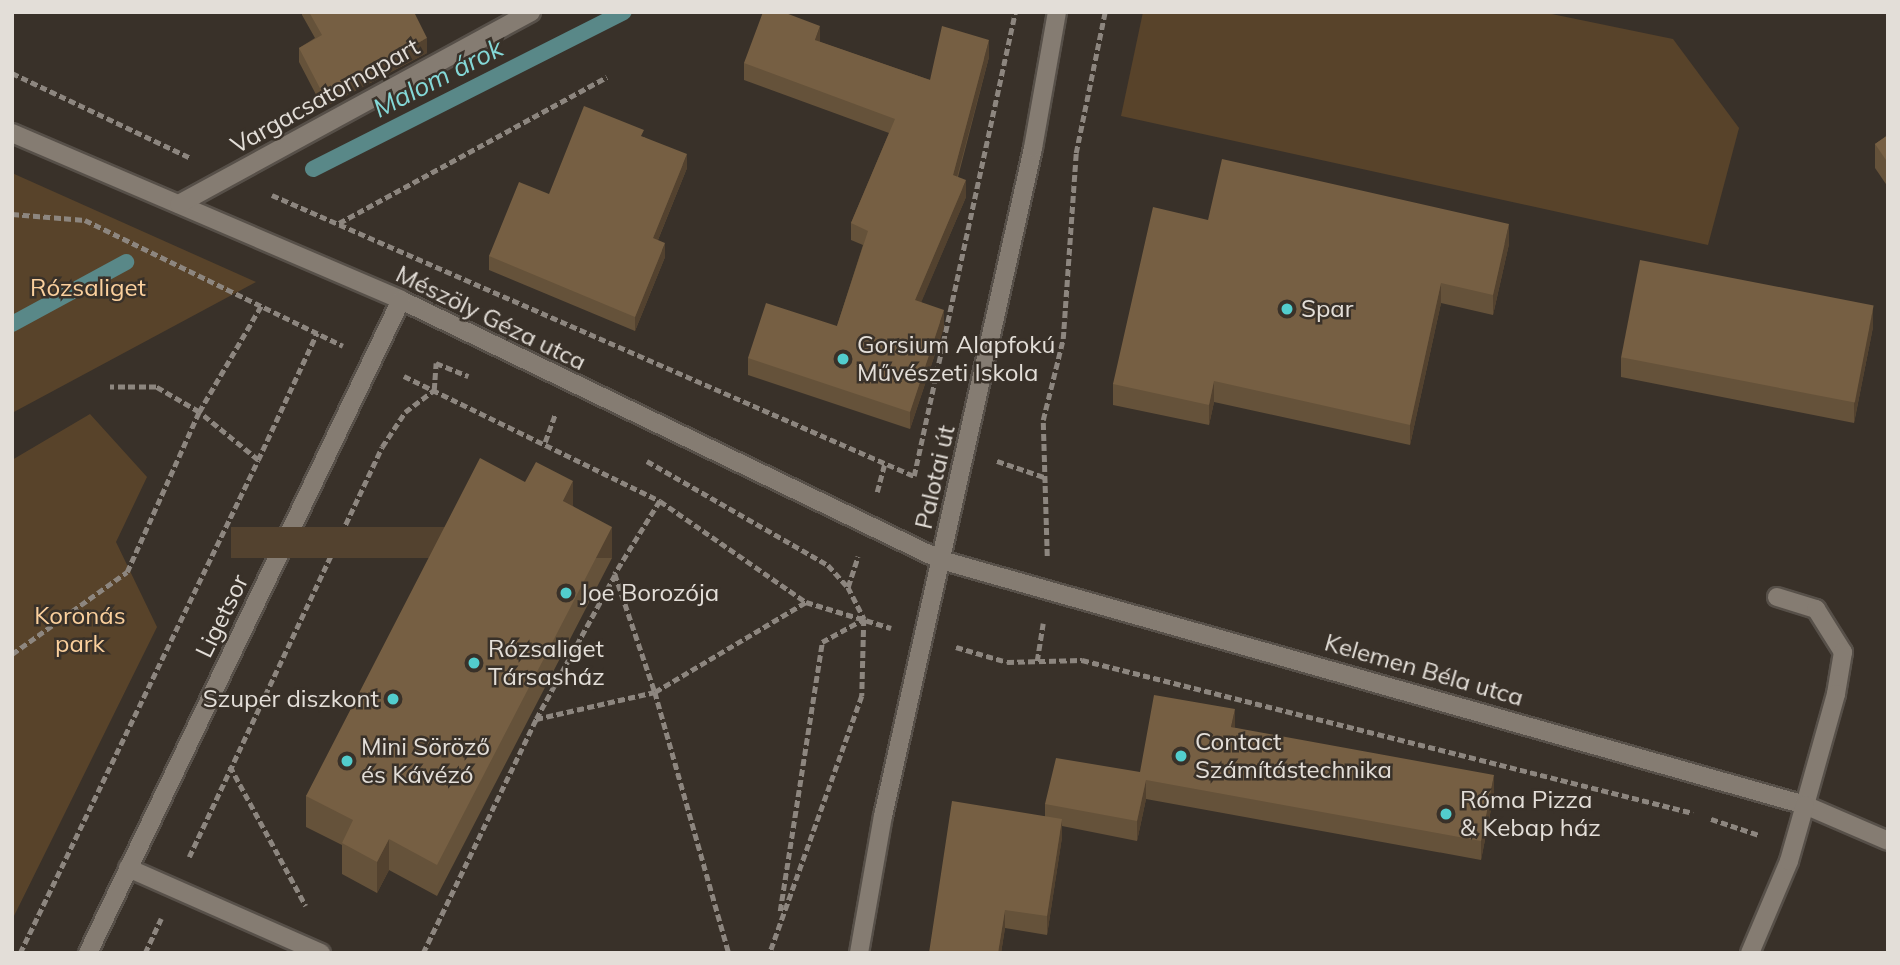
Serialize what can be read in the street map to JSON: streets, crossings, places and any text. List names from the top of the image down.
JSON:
{
  "streets": {
    "street": [
      "Vargacsatornapart",
      "Mészöly Géza utca",
      "Palotai út",
      "Ligetsor",
      "Kelemen Béla utca"
    ]
  },
  "crossings": [
    ["Vargacsatornapart", "Mészöly Géza utca"],
    ["Mészöly Géza utca", "Palotai út"],
    ["Mészöly Géza utca", "Ligetsor"],
    ["Mészöly Géza utca", "Kelemen Béla utca"],
    ["Palotai út", "Kelemen Béla utca"]
  ],
  "water": ["Malom árok"],
  "parks": ["Rózsaliget", "Koronás park"],
  "places": [
    "Spar",
    "Gorsium Alapfokú Művészeti Iskola",
    "Joe Borozója",
    "Rózsaliget Társasház",
    "Szuper diszkont",
    "Contact Számítástechnika",
    "Mini Söröző és Kávézó",
    "Róma Pizza & Kebap ház"
  ]
}
